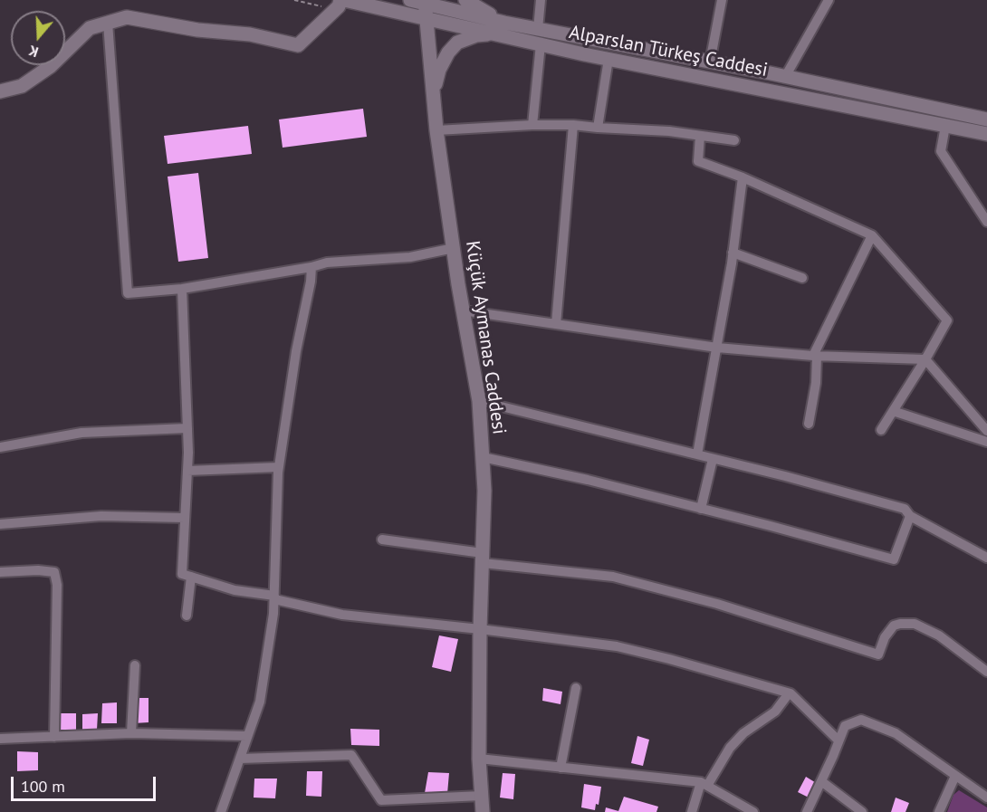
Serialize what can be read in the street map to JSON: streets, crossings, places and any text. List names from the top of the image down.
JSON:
{
  "streets": {
    "main road": ["Alparslan Türkeş Caddesi", "Küçük Aymanas Caddesi"]
  },
  "crossings": [
    ["Alparslan Türkeş Caddesi", "Küçük Aymanas Caddesi"]
  ],
  "scale_bar": "100 m",
  "north": "bottom"
}
